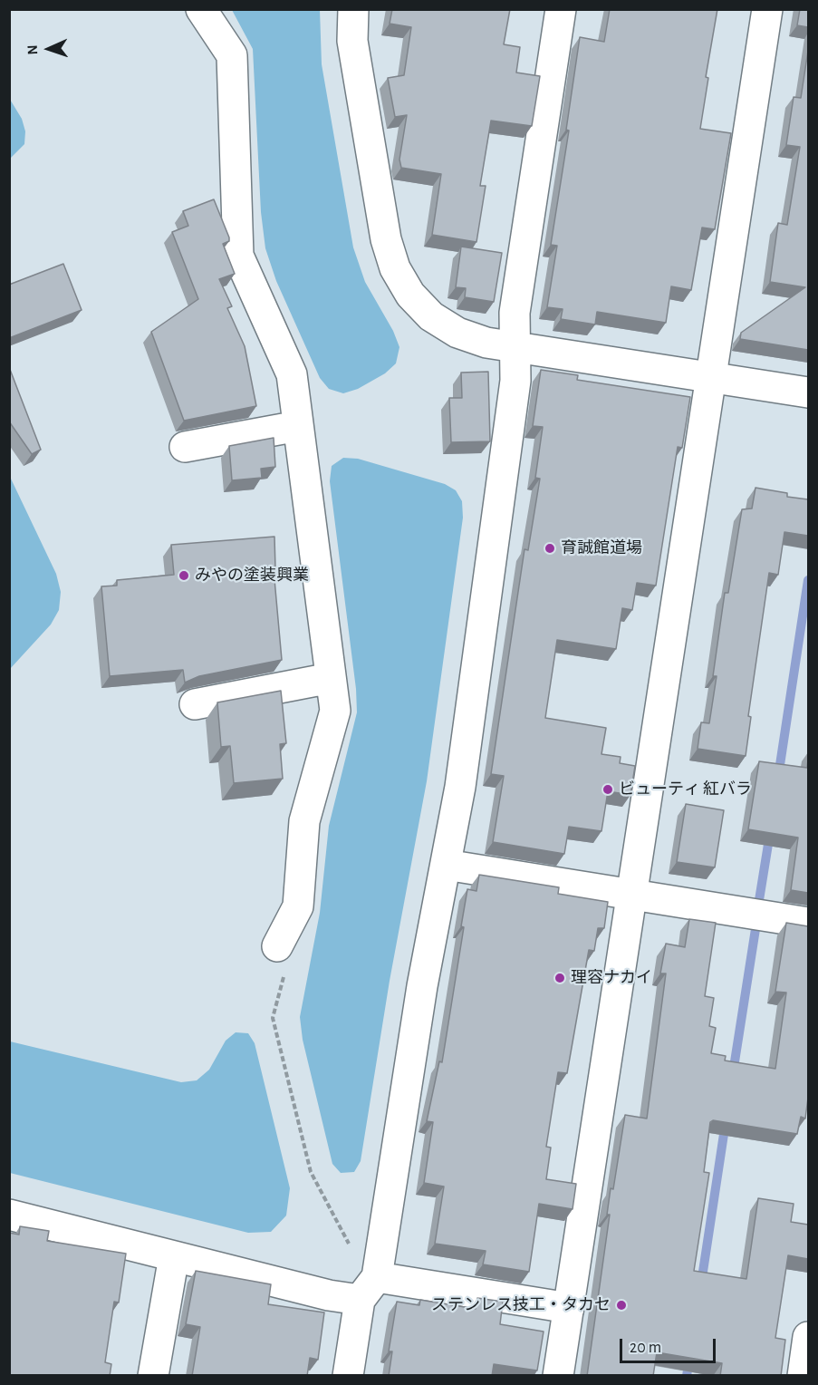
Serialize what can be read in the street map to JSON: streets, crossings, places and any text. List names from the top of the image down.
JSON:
{
  "places": [
    "育誠館道場",
    "みやの塗装興業",
    "ビューティ 紅バラ",
    "理容ナカイ",
    "ステンレス技工・タカセ"
  ],
  "scale_bar": "20 m",
  "north": "left"
}
